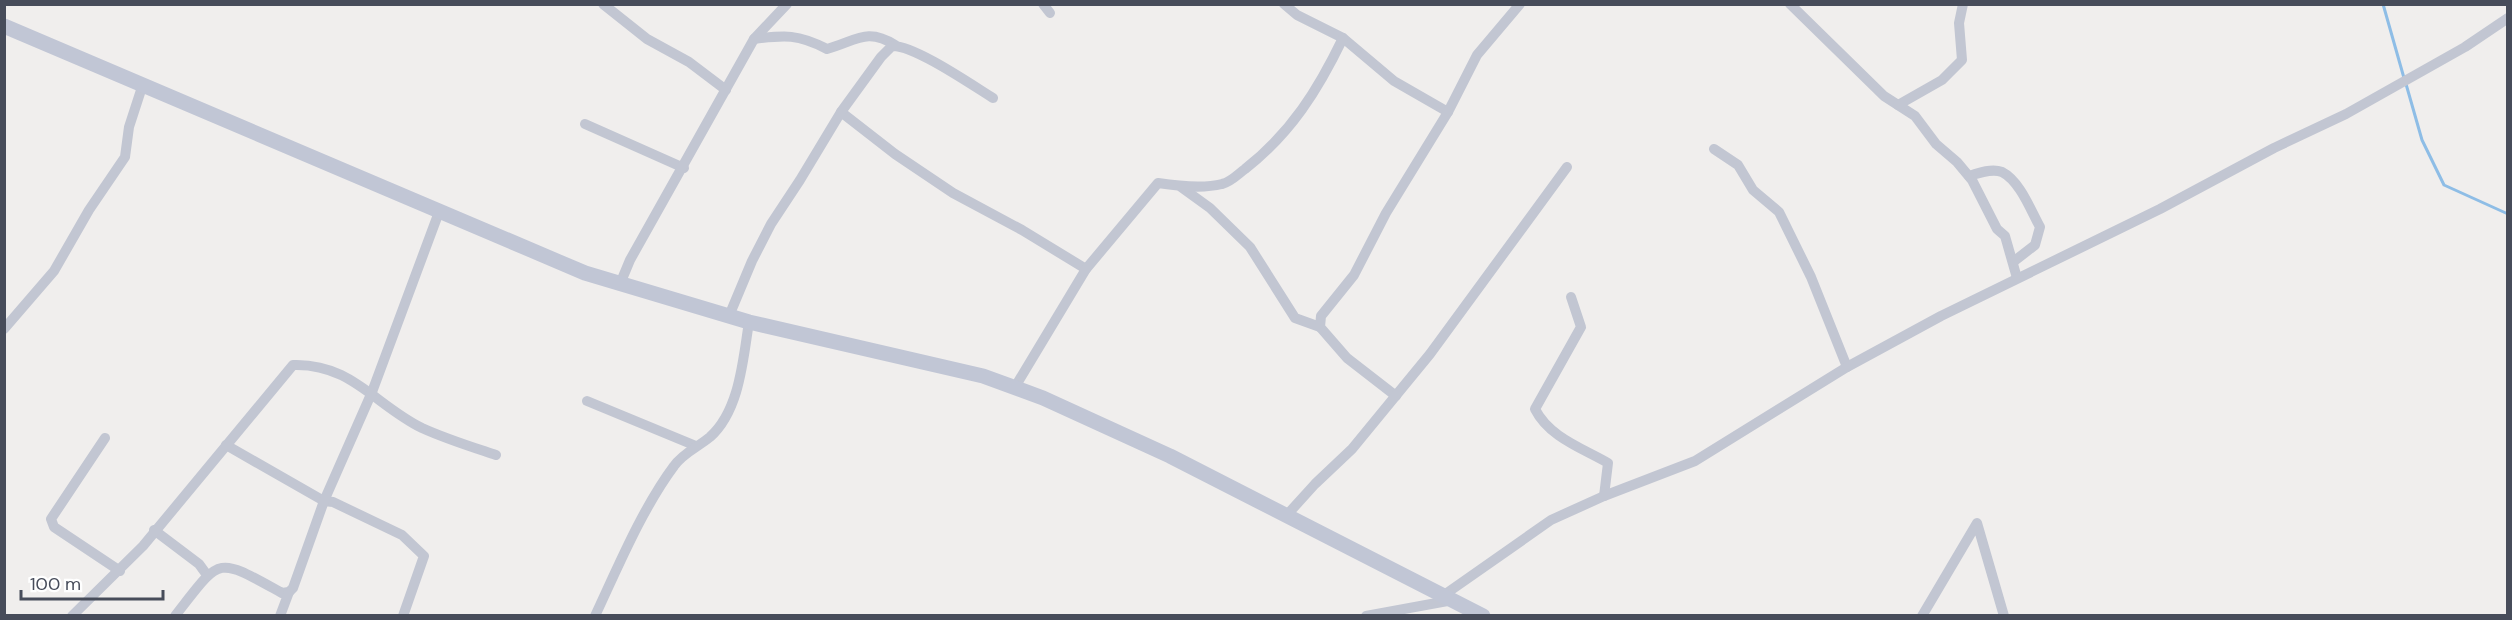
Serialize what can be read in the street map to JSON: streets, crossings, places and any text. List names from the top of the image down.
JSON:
{
  "scale_bar": "100 m"
}
